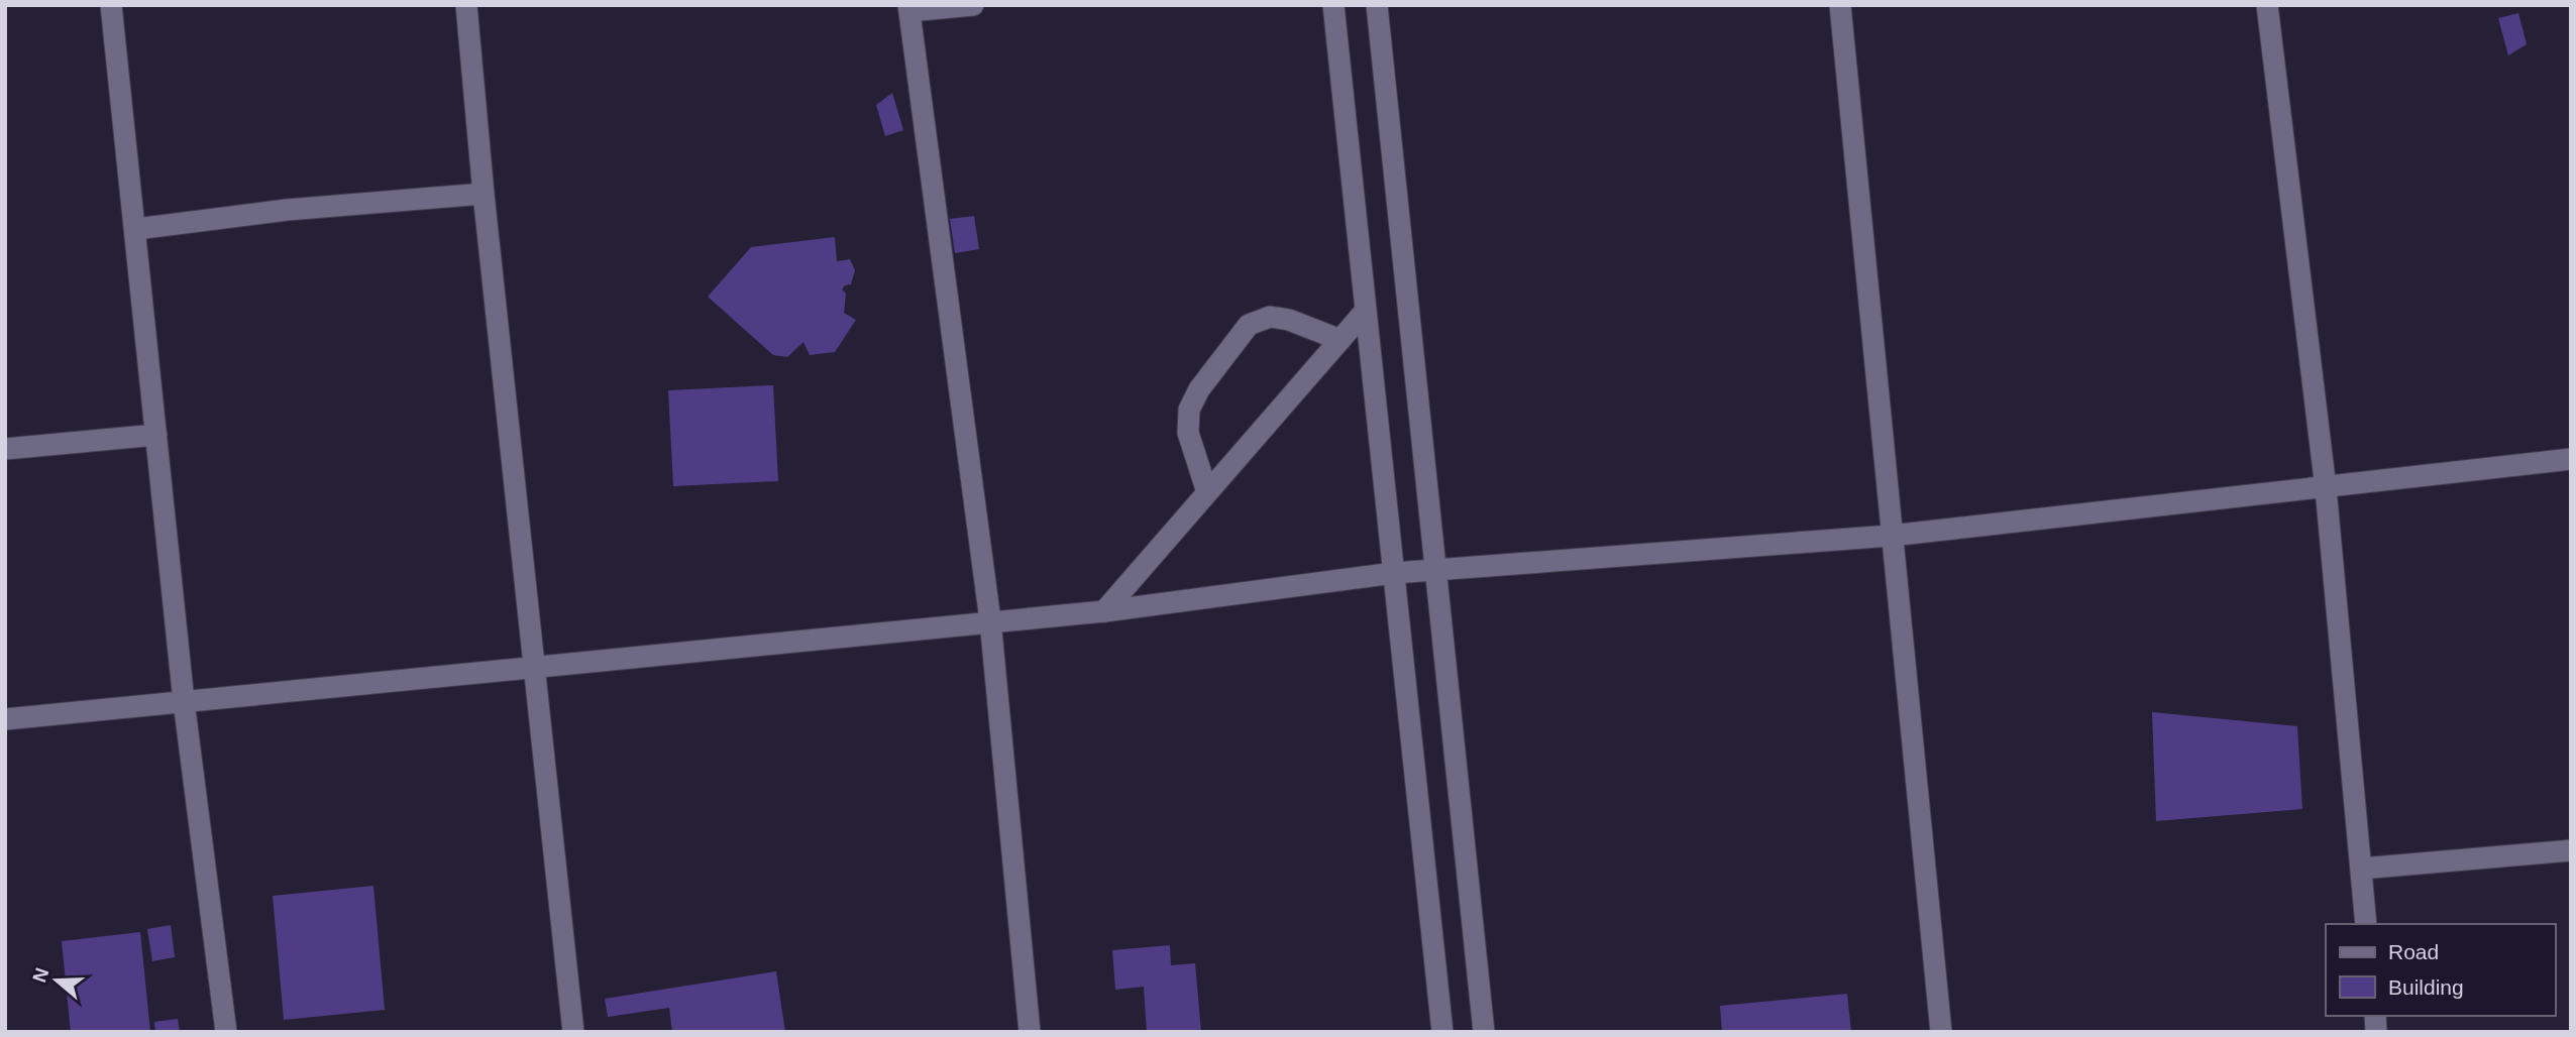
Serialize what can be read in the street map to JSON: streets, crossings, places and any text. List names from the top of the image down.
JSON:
{
  "legend": ["Road", "Building"],
  "north": "left"
}
